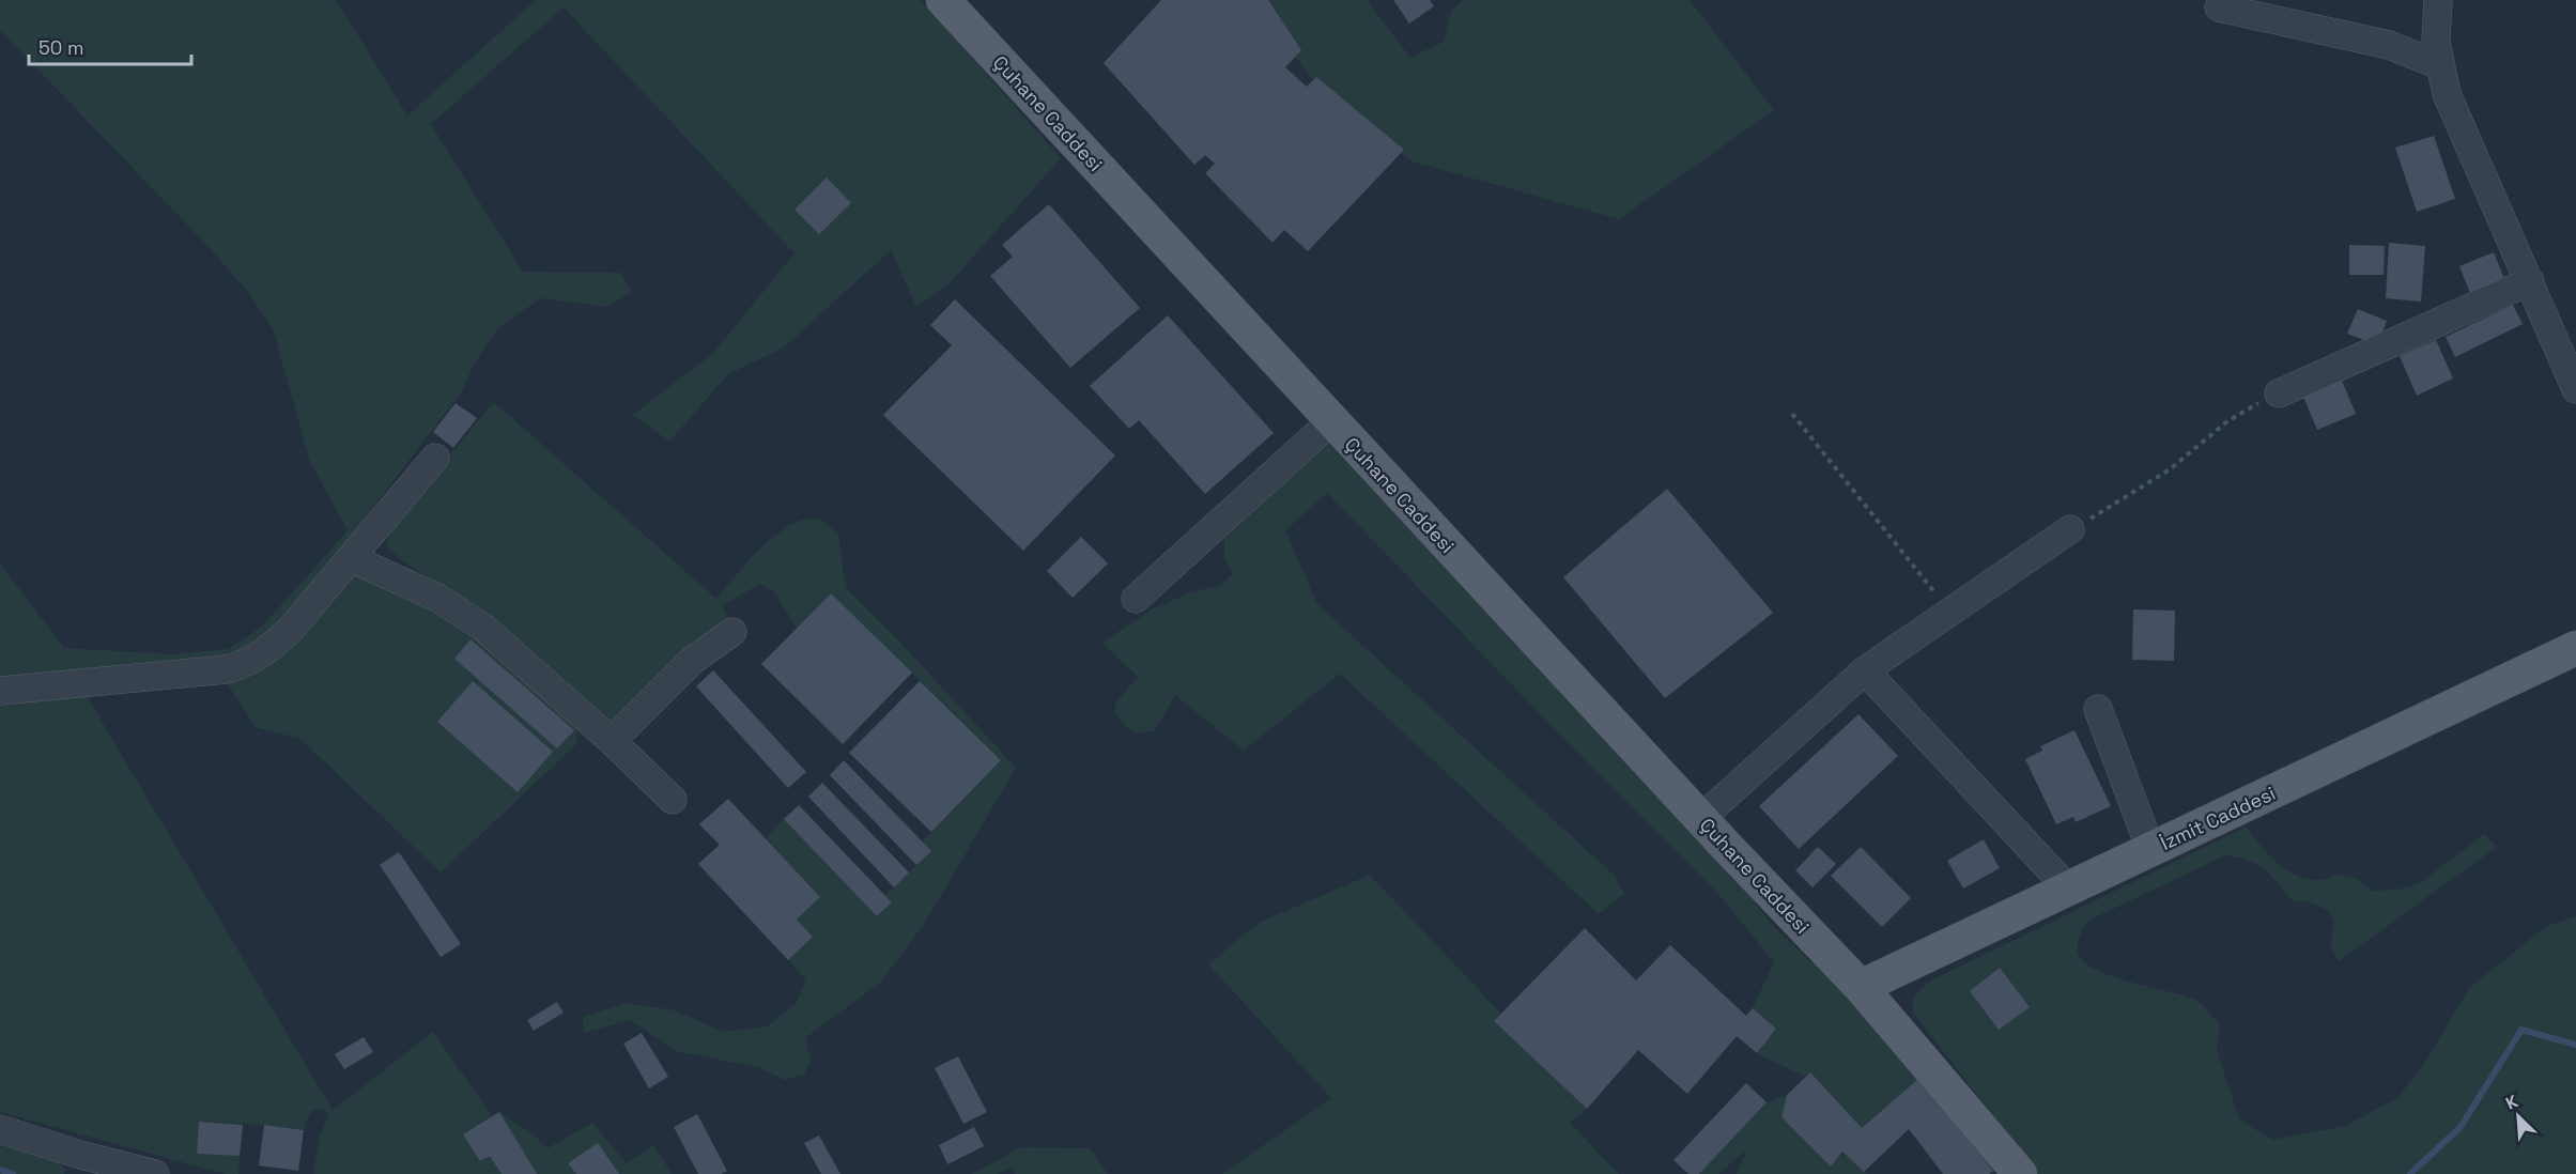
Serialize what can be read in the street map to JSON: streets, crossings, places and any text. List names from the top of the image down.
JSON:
{
  "streets": {
    "main road": ["Çuhane Caddesi", "İzmit Caddesi"]
  },
  "crossings": [
    ["Çuhane Caddesi", "İzmit Caddesi"]
  ],
  "scale_bar": "50 m",
  "north": "top left"
}
